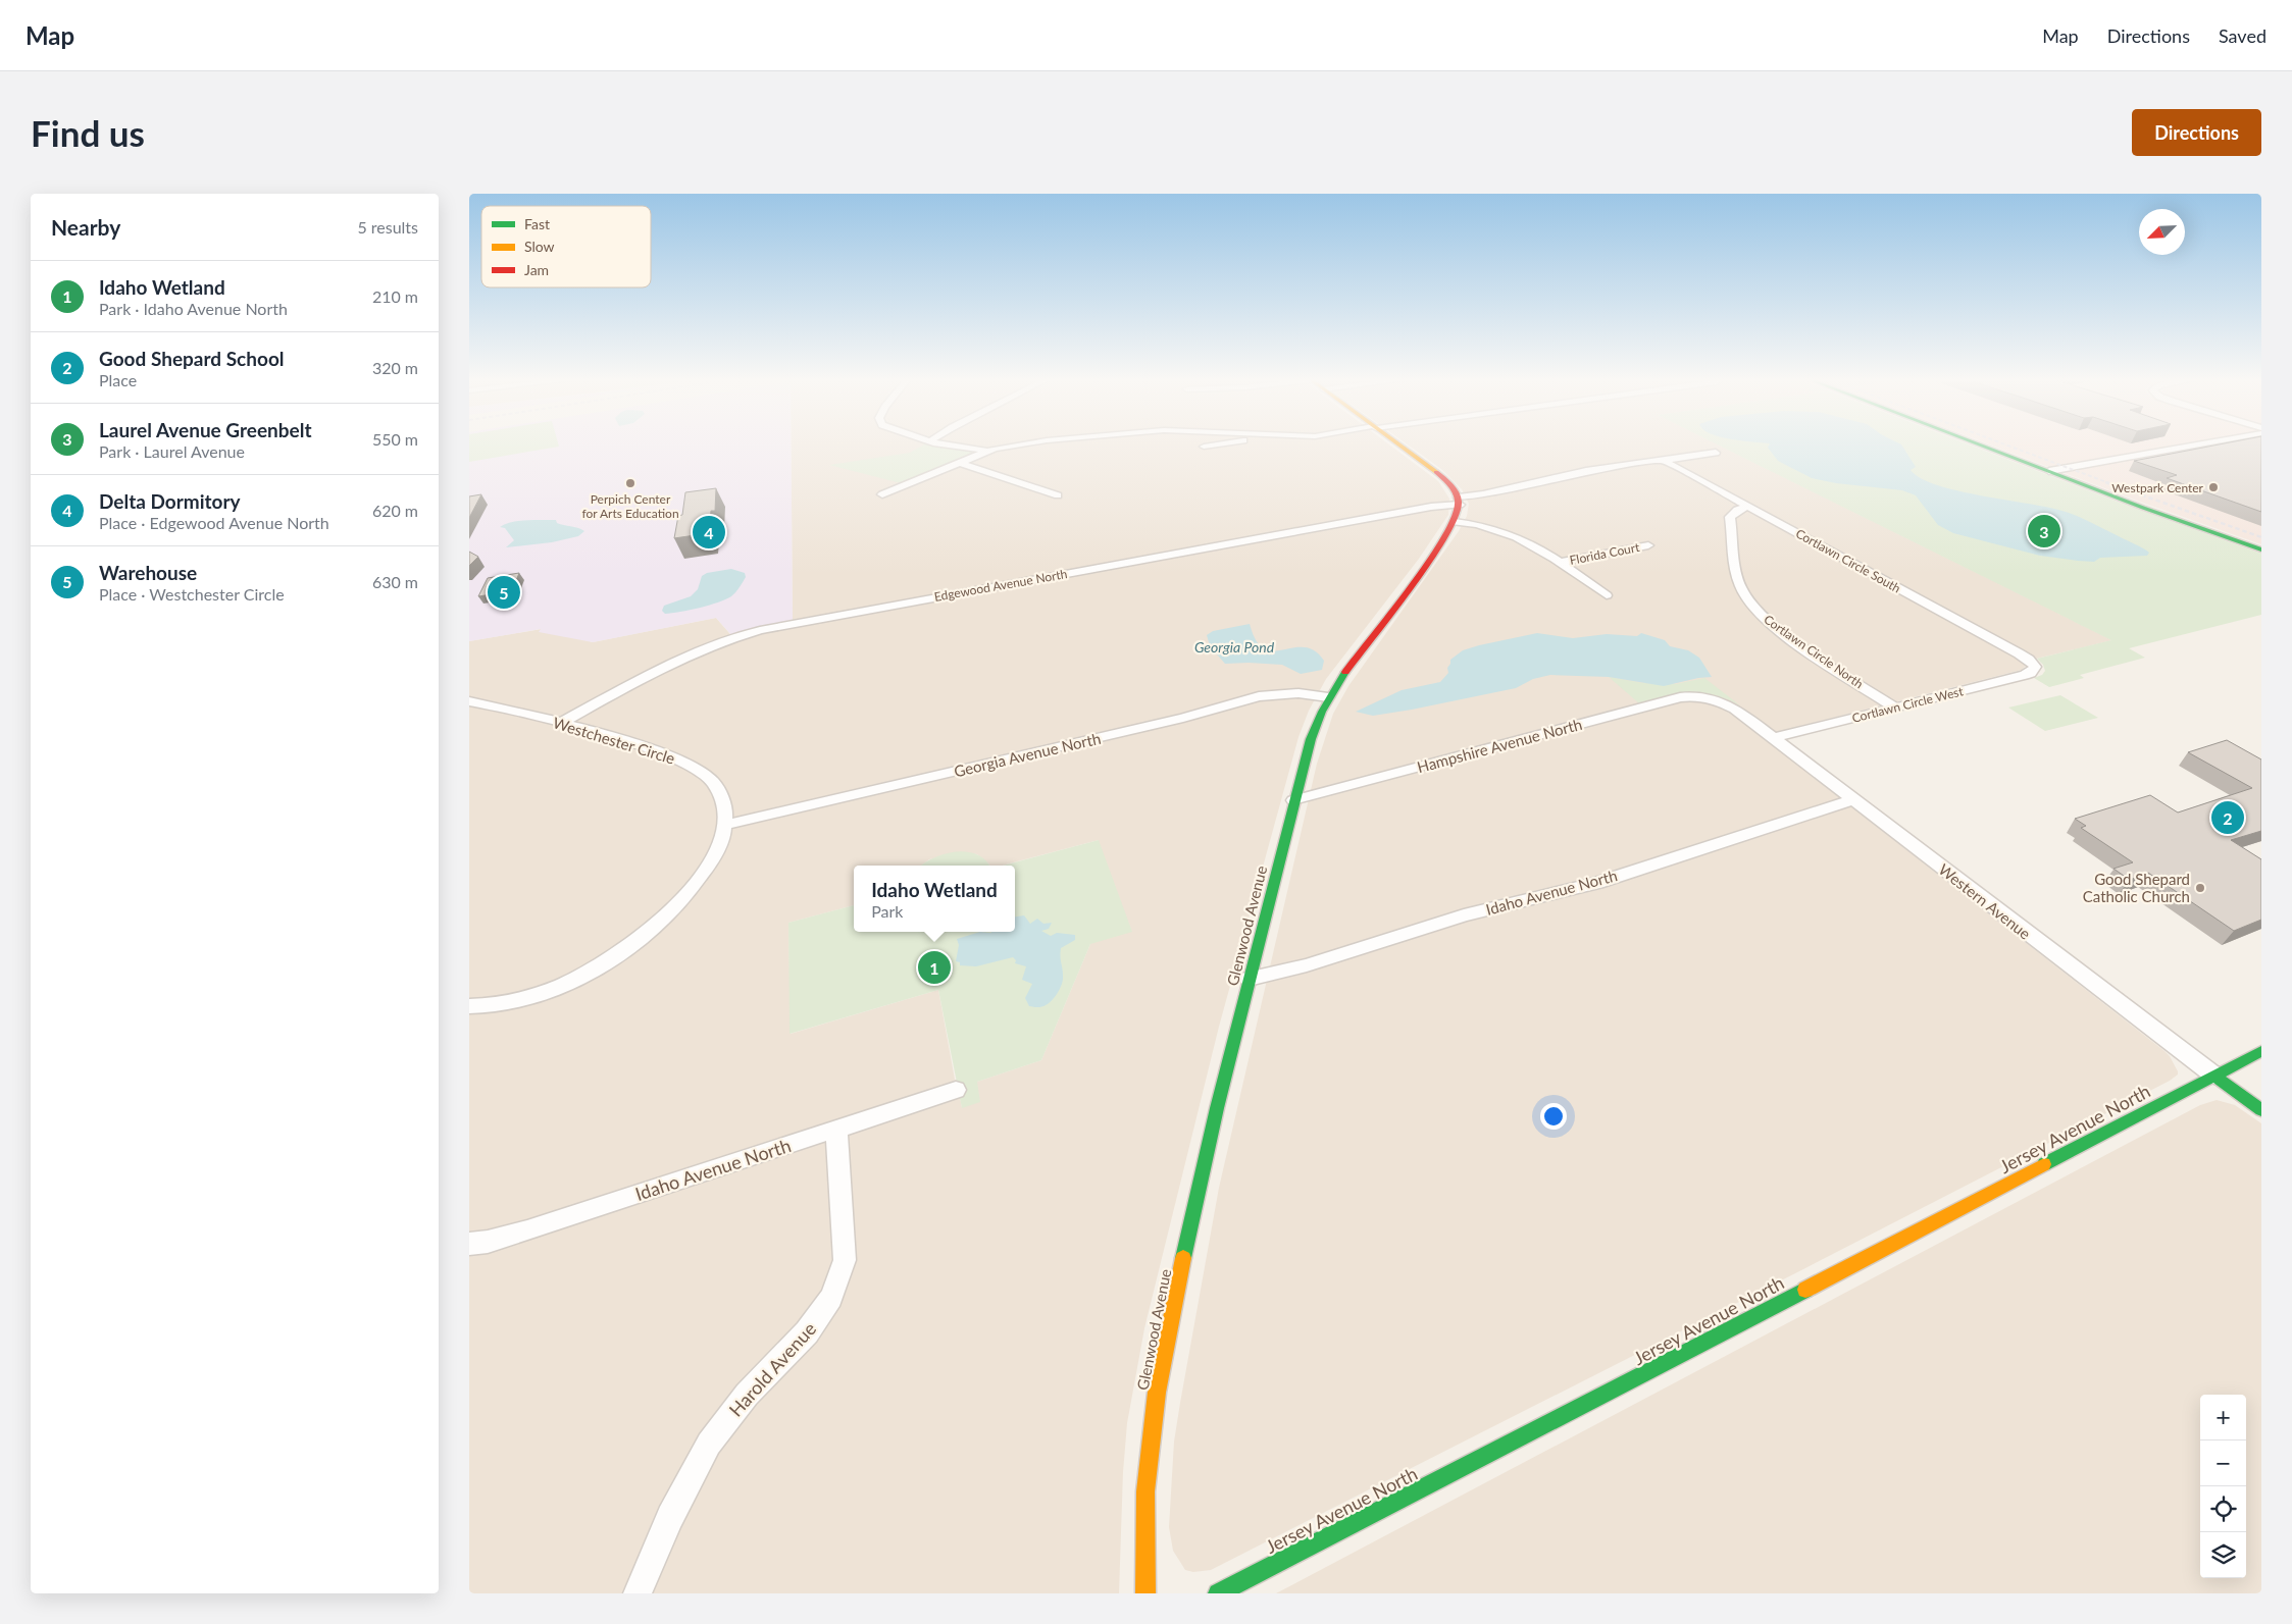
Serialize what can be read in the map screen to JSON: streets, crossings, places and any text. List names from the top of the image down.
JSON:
{
  "streets": {
    "street": [
      "Florida Court",
      "Cortlawn Circle South",
      "Edgewood Avenue North",
      "Cortlawn Circle North",
      "Cortlawn Circle West",
      "Westchester Circle",
      "Hampshire Avenue North",
      "Georgia Avenue North",
      "Idaho Avenue North",
      "Western Avenue",
      "Glenwood Avenue",
      "Jersey Avenue North",
      "Harold Avenue"
    ]
  },
  "crossings": [
    ["Cortlawn Circle South", "Edgewood Avenue North"],
    ["Cortlawn Circle South", "Cortlawn Circle North"],
    ["Cortlawn Circle South", "Cortlawn Circle West"],
    ["Edgewood Avenue North", "Westchester Circle"],
    ["Edgewood Avenue North", "Glenwood Avenue"],
    ["Cortlawn Circle North", "Cortlawn Circle West"],
    ["Cortlawn Circle West", "Western Avenue"],
    ["Westchester Circle", "Georgia Avenue North"],
    ["Hampshire Avenue North", "Western Avenue"],
    ["Hampshire Avenue North", "Glenwood Avenue"],
    ["Georgia Avenue North", "Glenwood Avenue"],
    ["Idaho Avenue North", "Western Avenue"],
    ["Idaho Avenue North", "Glenwood Avenue"],
    ["Idaho Avenue North", "Harold Avenue"],
    ["Western Avenue", "Jersey Avenue North"]
  ],
  "water": ["Georgia Pond"],
  "places": ["Perpich Center for Arts Education", "Westpark Center", "Good Shepard Catholic Church"],
  "legend": ["Fast", "Slow", "Jam"],
  "north": "bottom left",
  "page": {
    "header": "Map",
    "nav": ["Map", "Directions", "Saved"],
    "buttons": "Directions",
    "title": "Find us",
    "heading": ["Nearby", "5 results"],
    "list": [
      {
        "mark": "1",
        "name": "Idaho Wetland",
        "note": "Park · Idaho Avenue North",
        "value": "210 m"
      },
      {
        "mark": "2",
        "name": "Good Shepard School",
        "note": "Place",
        "value": "320 m"
      },
      {
        "mark": "3",
        "name": "Laurel Avenue Greenbelt",
        "note": "Park · Laurel Avenue",
        "value": "550 m"
      },
      {
        "mark": "4",
        "name": "Delta Dormitory",
        "note": "Place · Edgewood Avenue North",
        "value": "620 m"
      },
      {
        "mark": "5",
        "name": "Warehouse",
        "note": "Place · Westchester Circle",
        "value": "630 m"
      }
    ],
    "pins": [
      "3",
      "4",
      "5",
      "2",
      "1"
    ],
    "popup": ["Idaho Wetland", "Park"],
    "map_buttons": ["+", "−"]
  }
}
